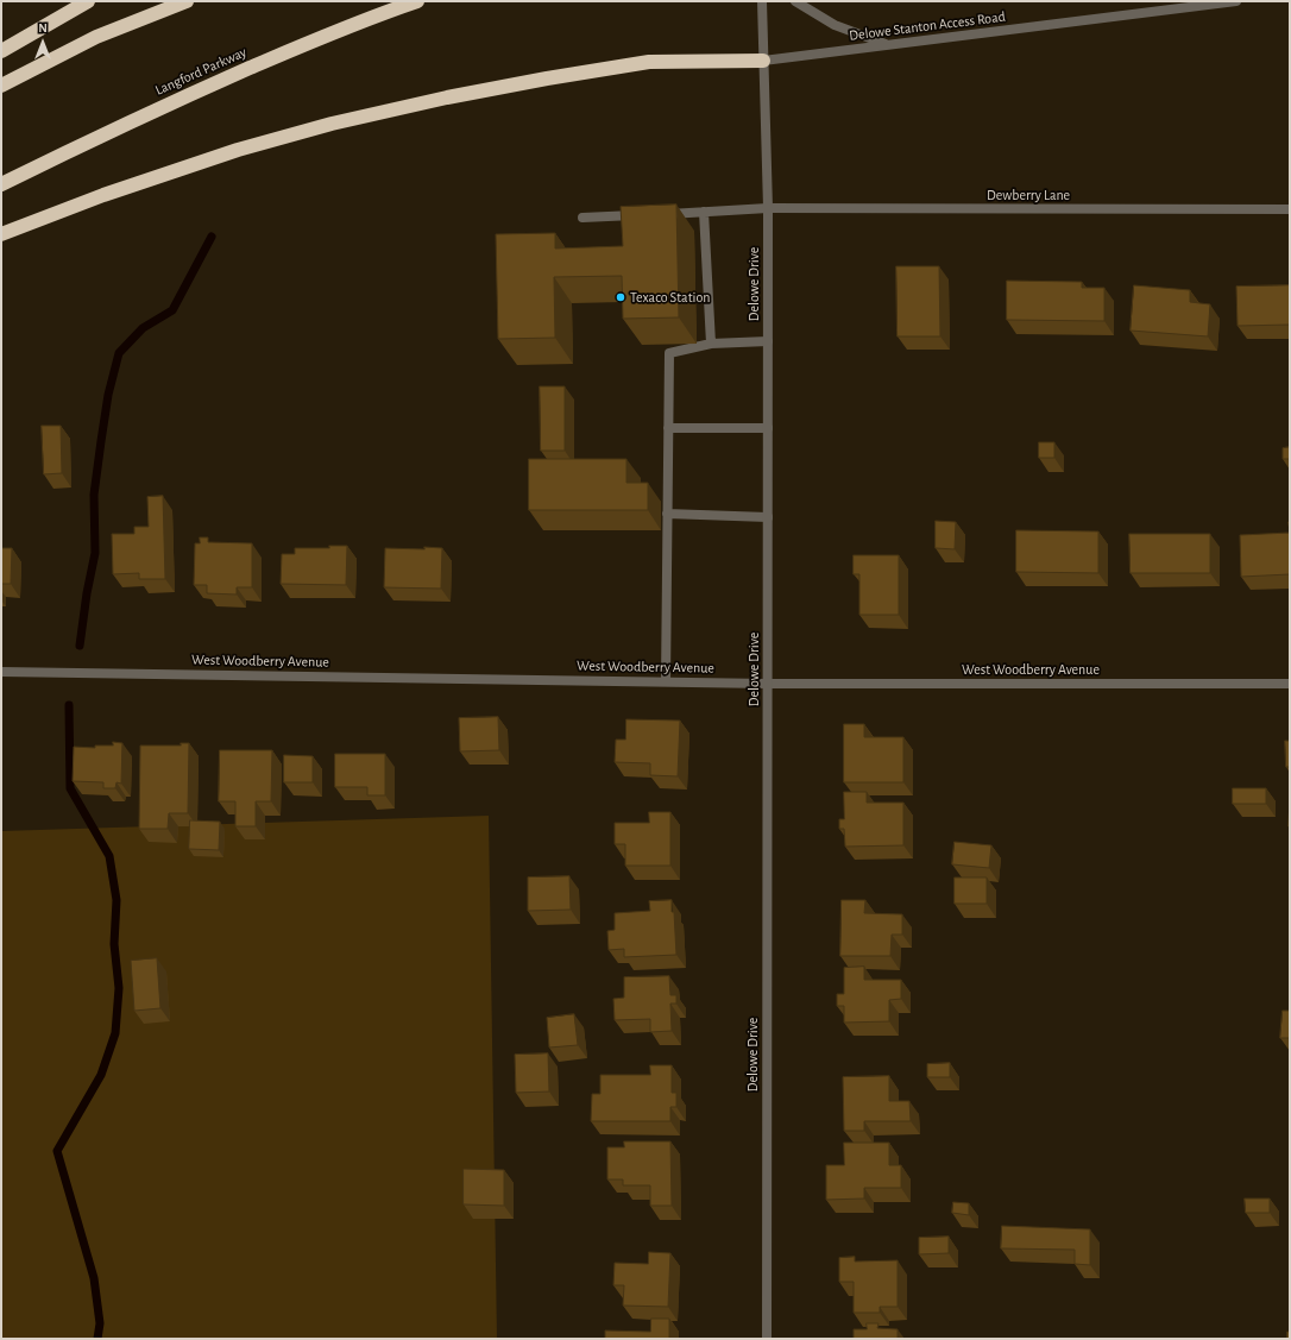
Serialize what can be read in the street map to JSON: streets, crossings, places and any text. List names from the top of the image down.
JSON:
{
  "streets": {
    "highway": ["Langford Parkway"],
    "street": [
      "Delowe Stanton Access Road",
      "Dewberry Lane",
      "Delowe Drive",
      "West Woodberry Avenue"
    ]
  },
  "crossings": [
    ["Delowe Stanton Access Road", "Delowe Drive"],
    ["Dewberry Lane", "Delowe Drive"],
    ["Delowe Drive", "West Woodberry Avenue"]
  ],
  "places": ["Texaco Station"],
  "north": "top"
}
